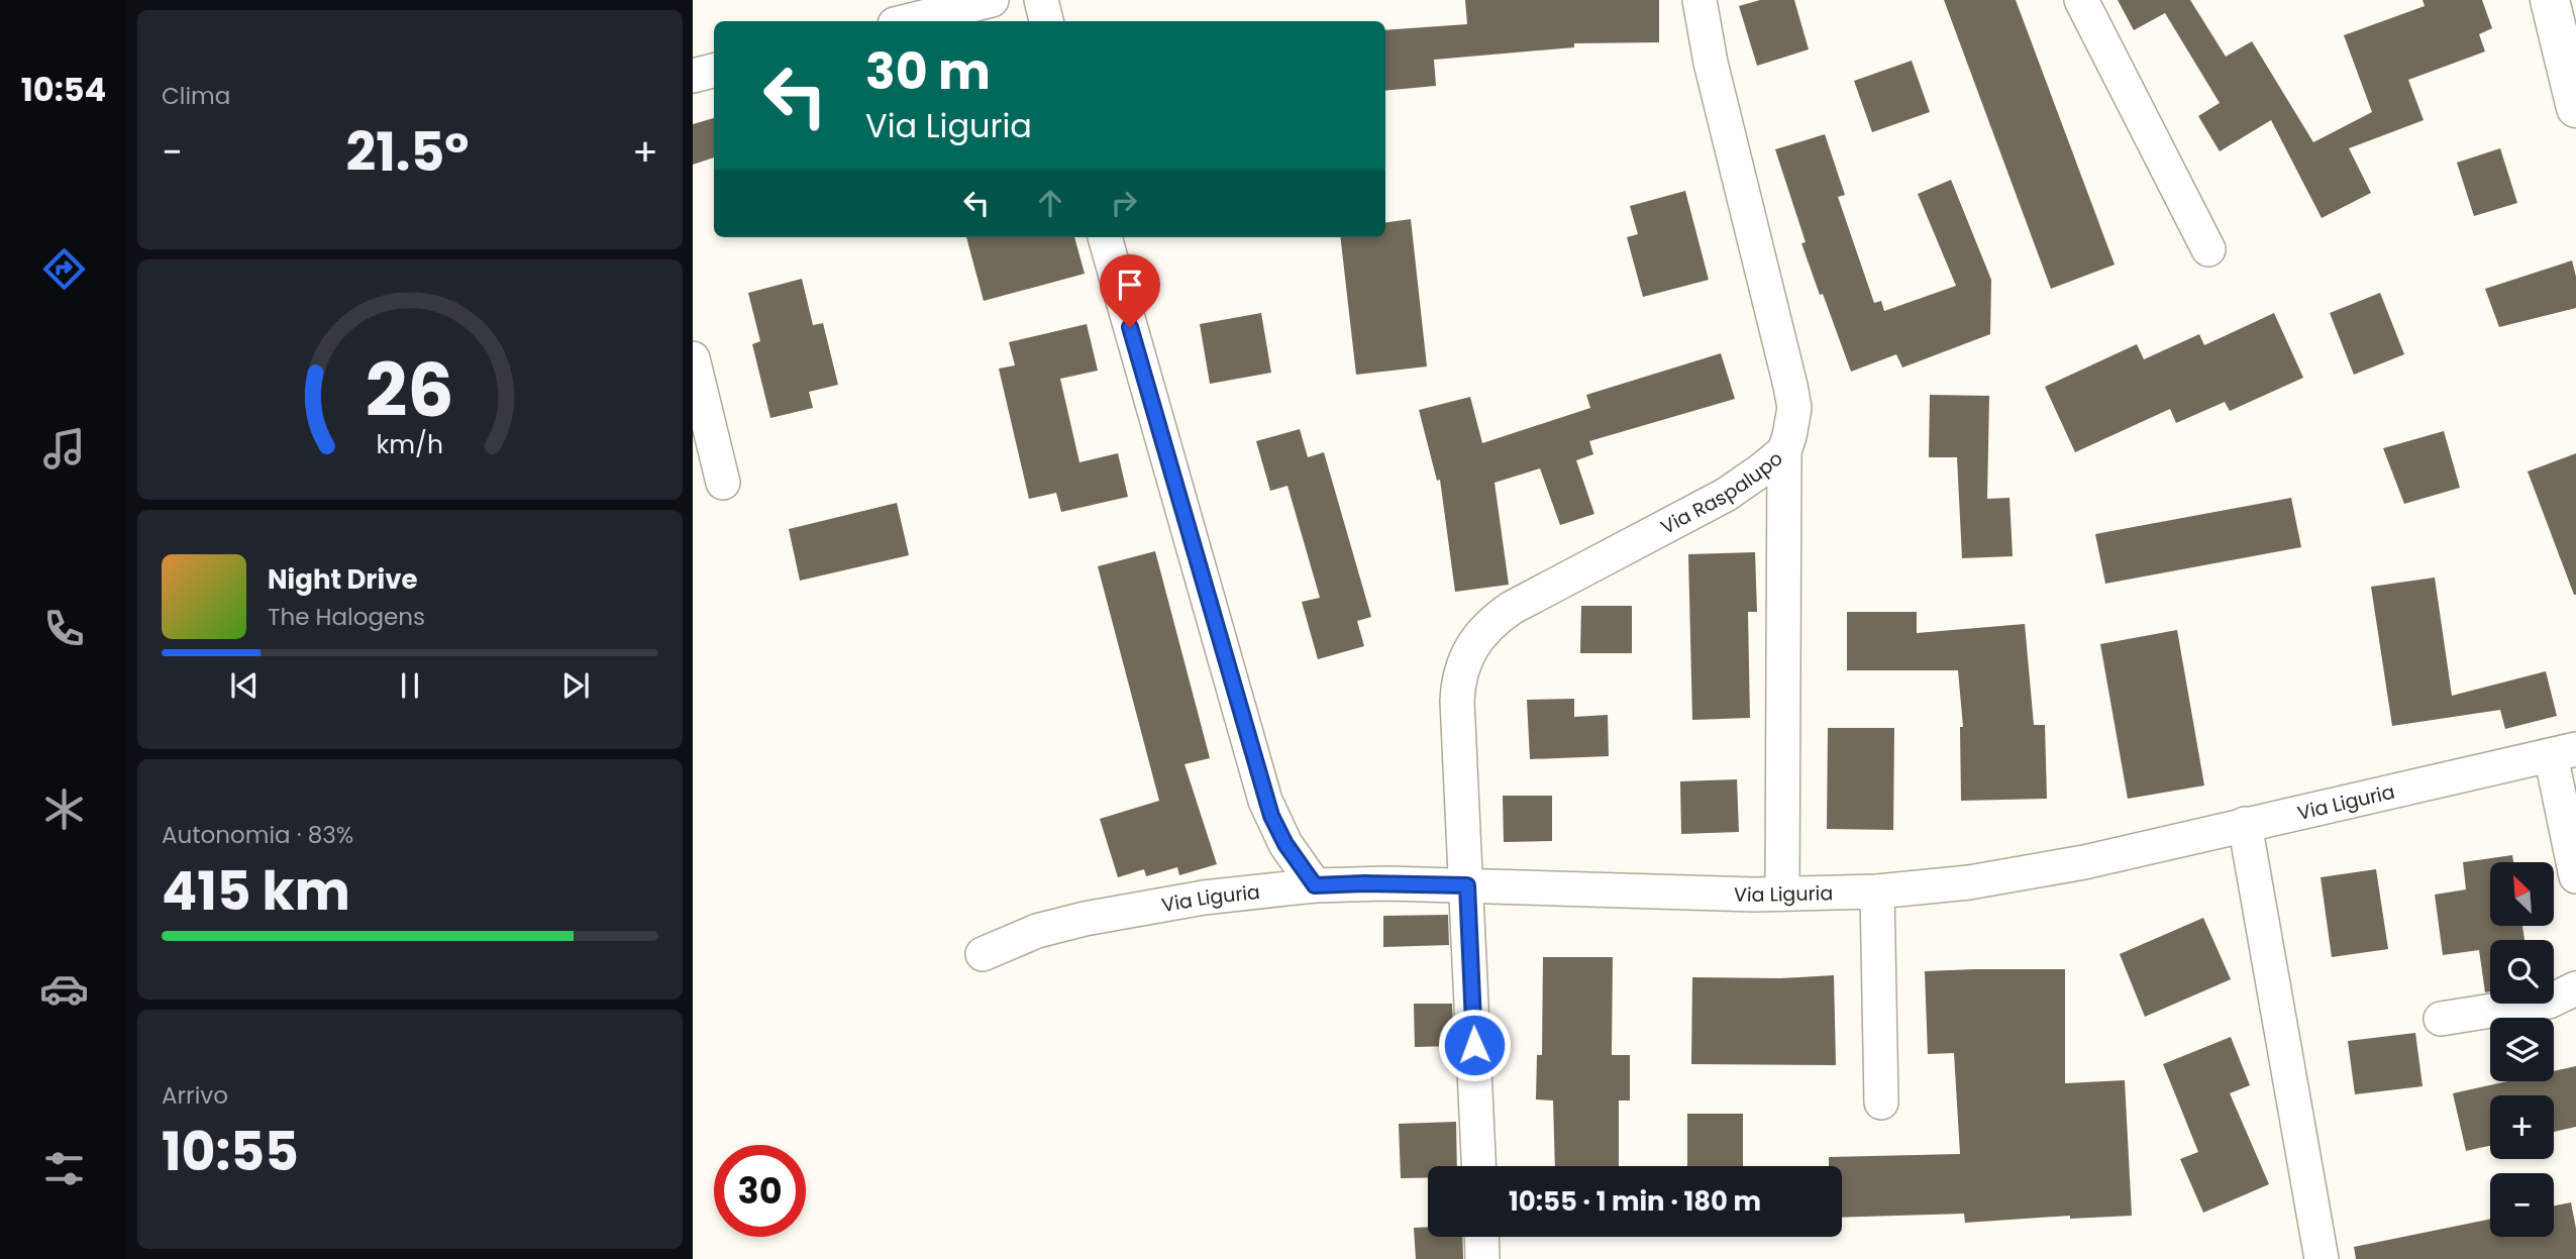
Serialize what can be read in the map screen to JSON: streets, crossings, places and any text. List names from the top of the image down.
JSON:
{
  "streets": {
    "street": ["Via Raspalupo", "Via Liguria"]
  },
  "crossings": [
    ["Via Raspalupo", "Via Liguria"]
  ],
  "north": "top left",
  "page": {
    "tabs": "10:54",
    "tile": [
      "Clima",
      ["Autonomia · 83%", "415 km"],
      ["Arrivo", "10:55"]
    ],
    "turn": ["30 m", "Via Liguria"],
    "heat": ["−", "21.5°", "+"],
    "song": ["Night Drive", "The Halogens"],
    "map_buttons": ["+", "−"],
    "limit": "30",
    "trip": "10:55 · 1 min · 180 m",
    "gauge": ["26", "km/h"]
  }
}
